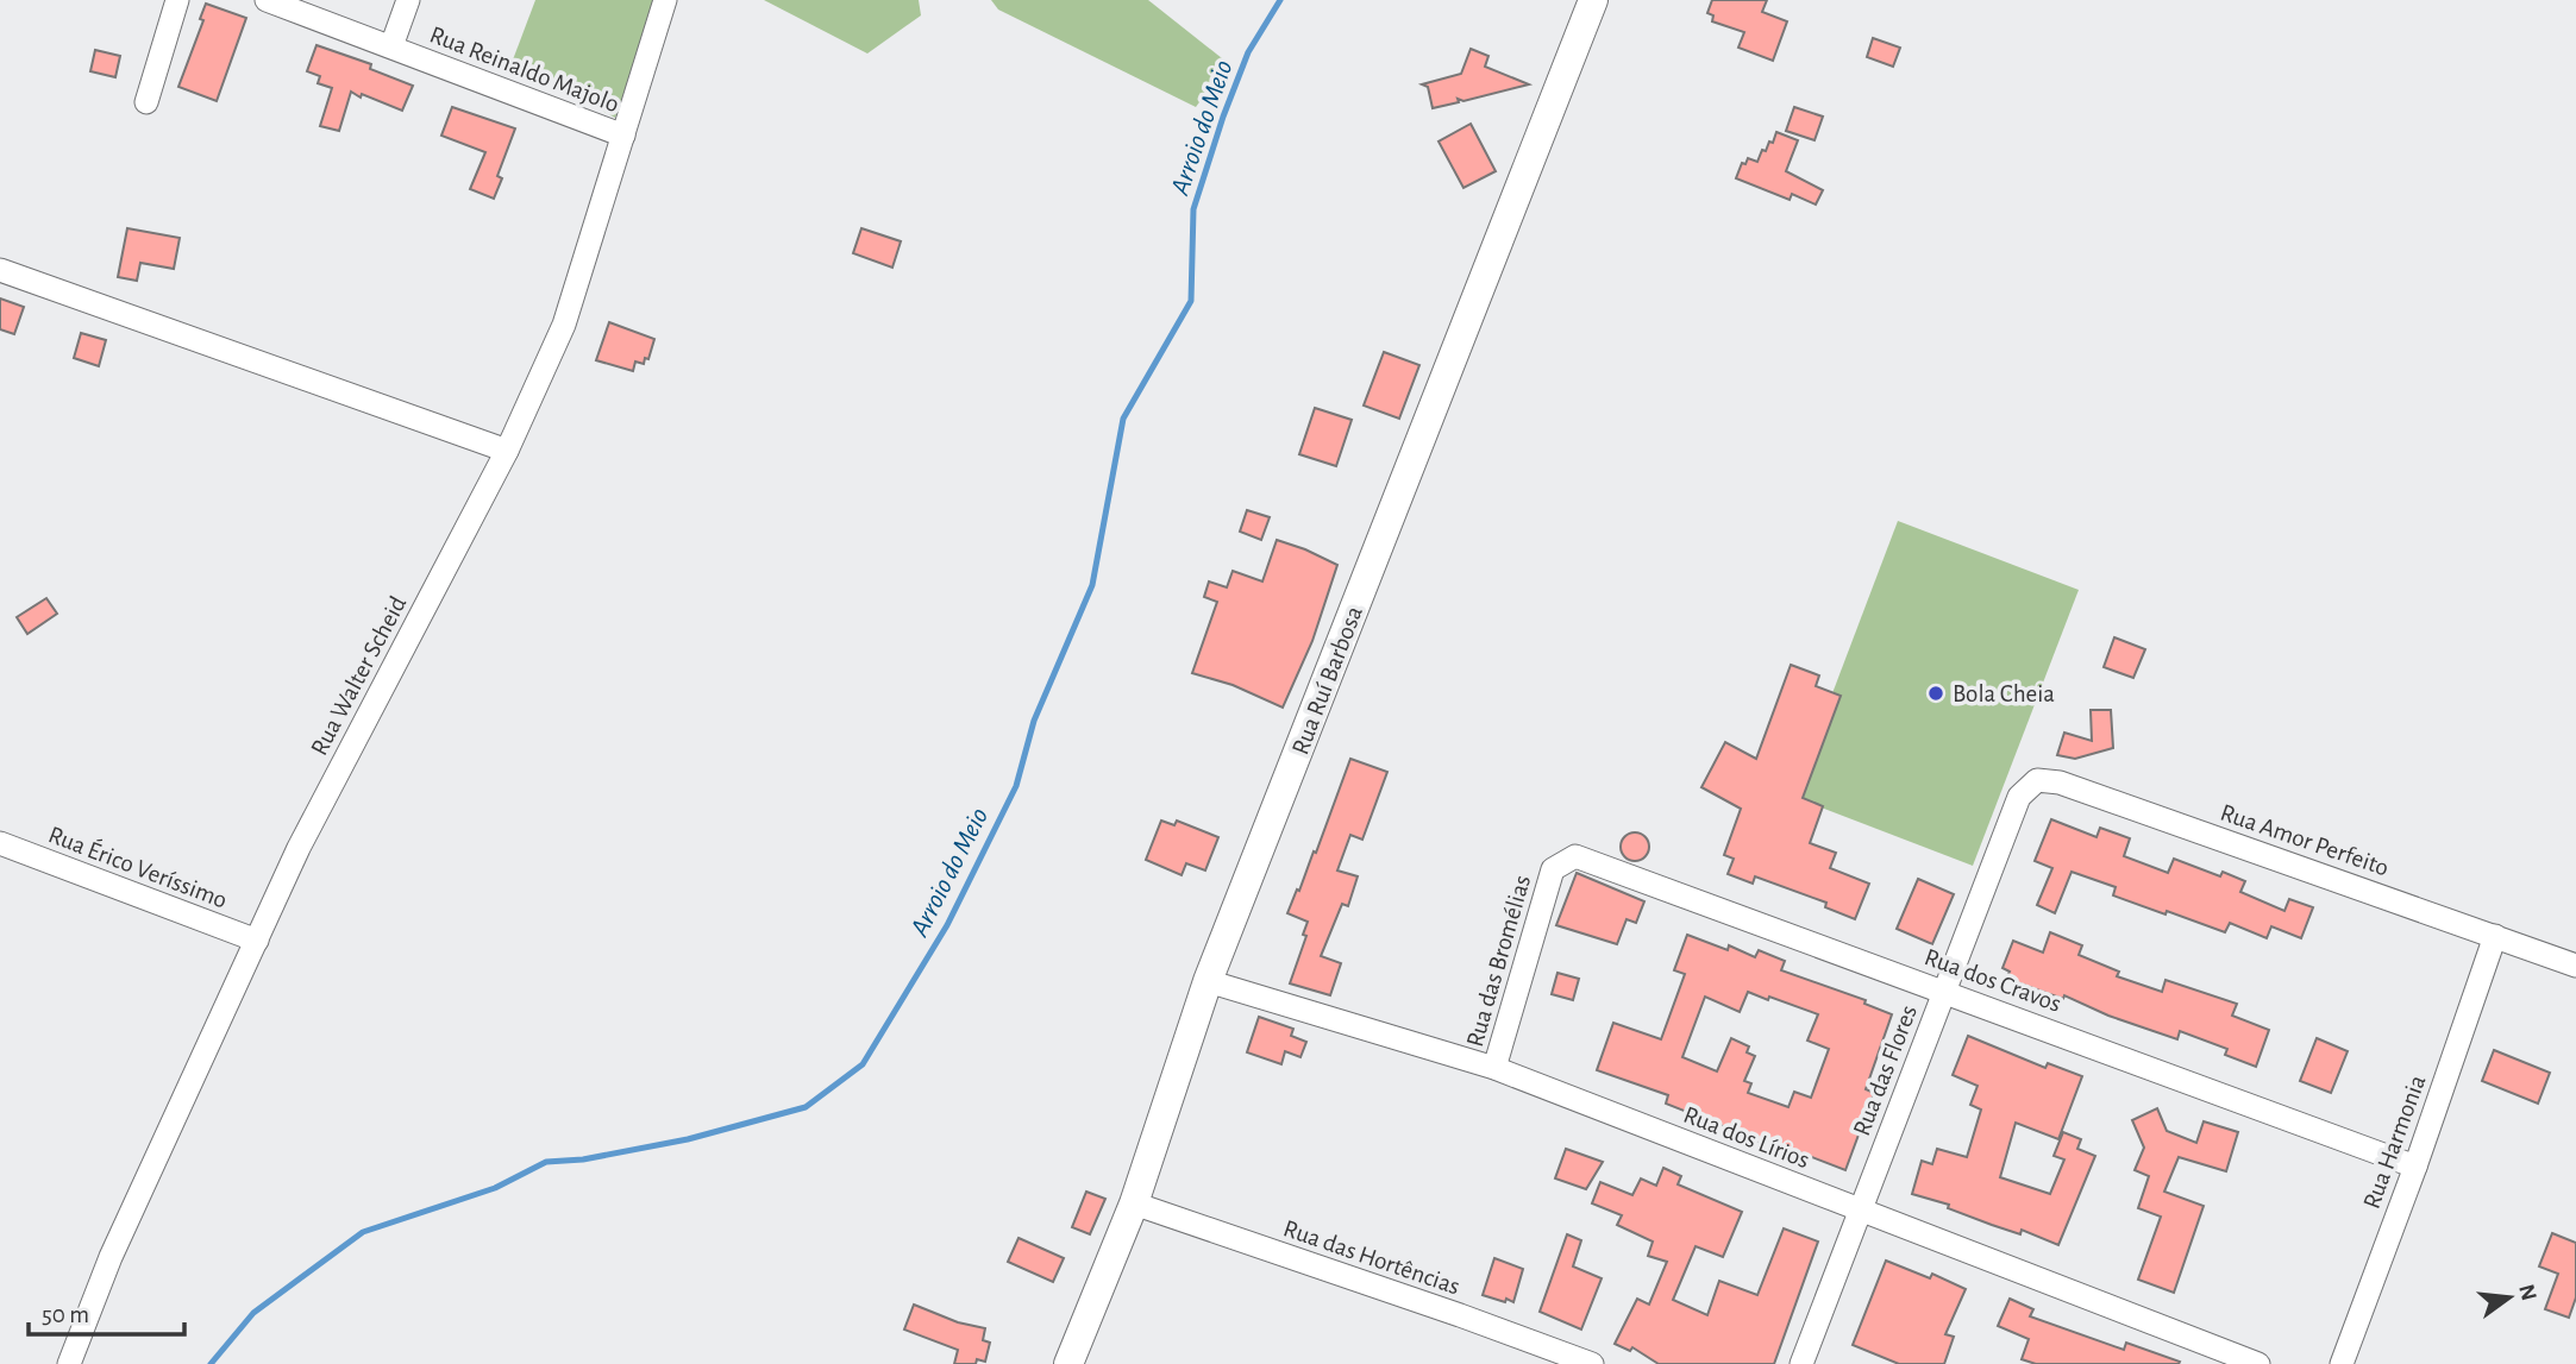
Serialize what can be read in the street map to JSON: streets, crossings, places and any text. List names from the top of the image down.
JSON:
{
  "streets": {
    "main road": ["Rua Ruí Barbosa"],
    "street": [
      "Rua Reinaldo Majolo",
      "Rua Walter Scheid",
      "Rua Amor Perfeito",
      "Rua Érico Veríssimo",
      "Rua das Bromélias",
      "Rua dos Cravos",
      "Rua das Flores",
      "Rua dos Lírios",
      "Rua Harmonia",
      "Rua das Hortências"
    ]
  },
  "crossings": [
    ["Rua Reinaldo Majolo", "Rua Walter Scheid"],
    ["Rua Walter Scheid", "Rua Érico Veríssimo"],
    ["Rua Ruí Barbosa", "Rua dos Lírios"],
    ["Rua Ruí Barbosa", "Rua das Hortências"],
    ["Rua Amor Perfeito", "Rua das Flores"],
    ["Rua Amor Perfeito", "Rua Harmonia"],
    ["Rua das Bromélias", "Rua dos Cravos"],
    ["Rua das Bromélias", "Rua dos Lírios"],
    ["Rua dos Cravos", "Rua das Flores"],
    ["Rua dos Cravos", "Rua Harmonia"],
    ["Rua das Flores", "Rua dos Lírios"]
  ],
  "water": ["Arroio do Meio"],
  "places": ["Bola Cheia"],
  "scale_bar": "50 m",
  "north": "right"
}
